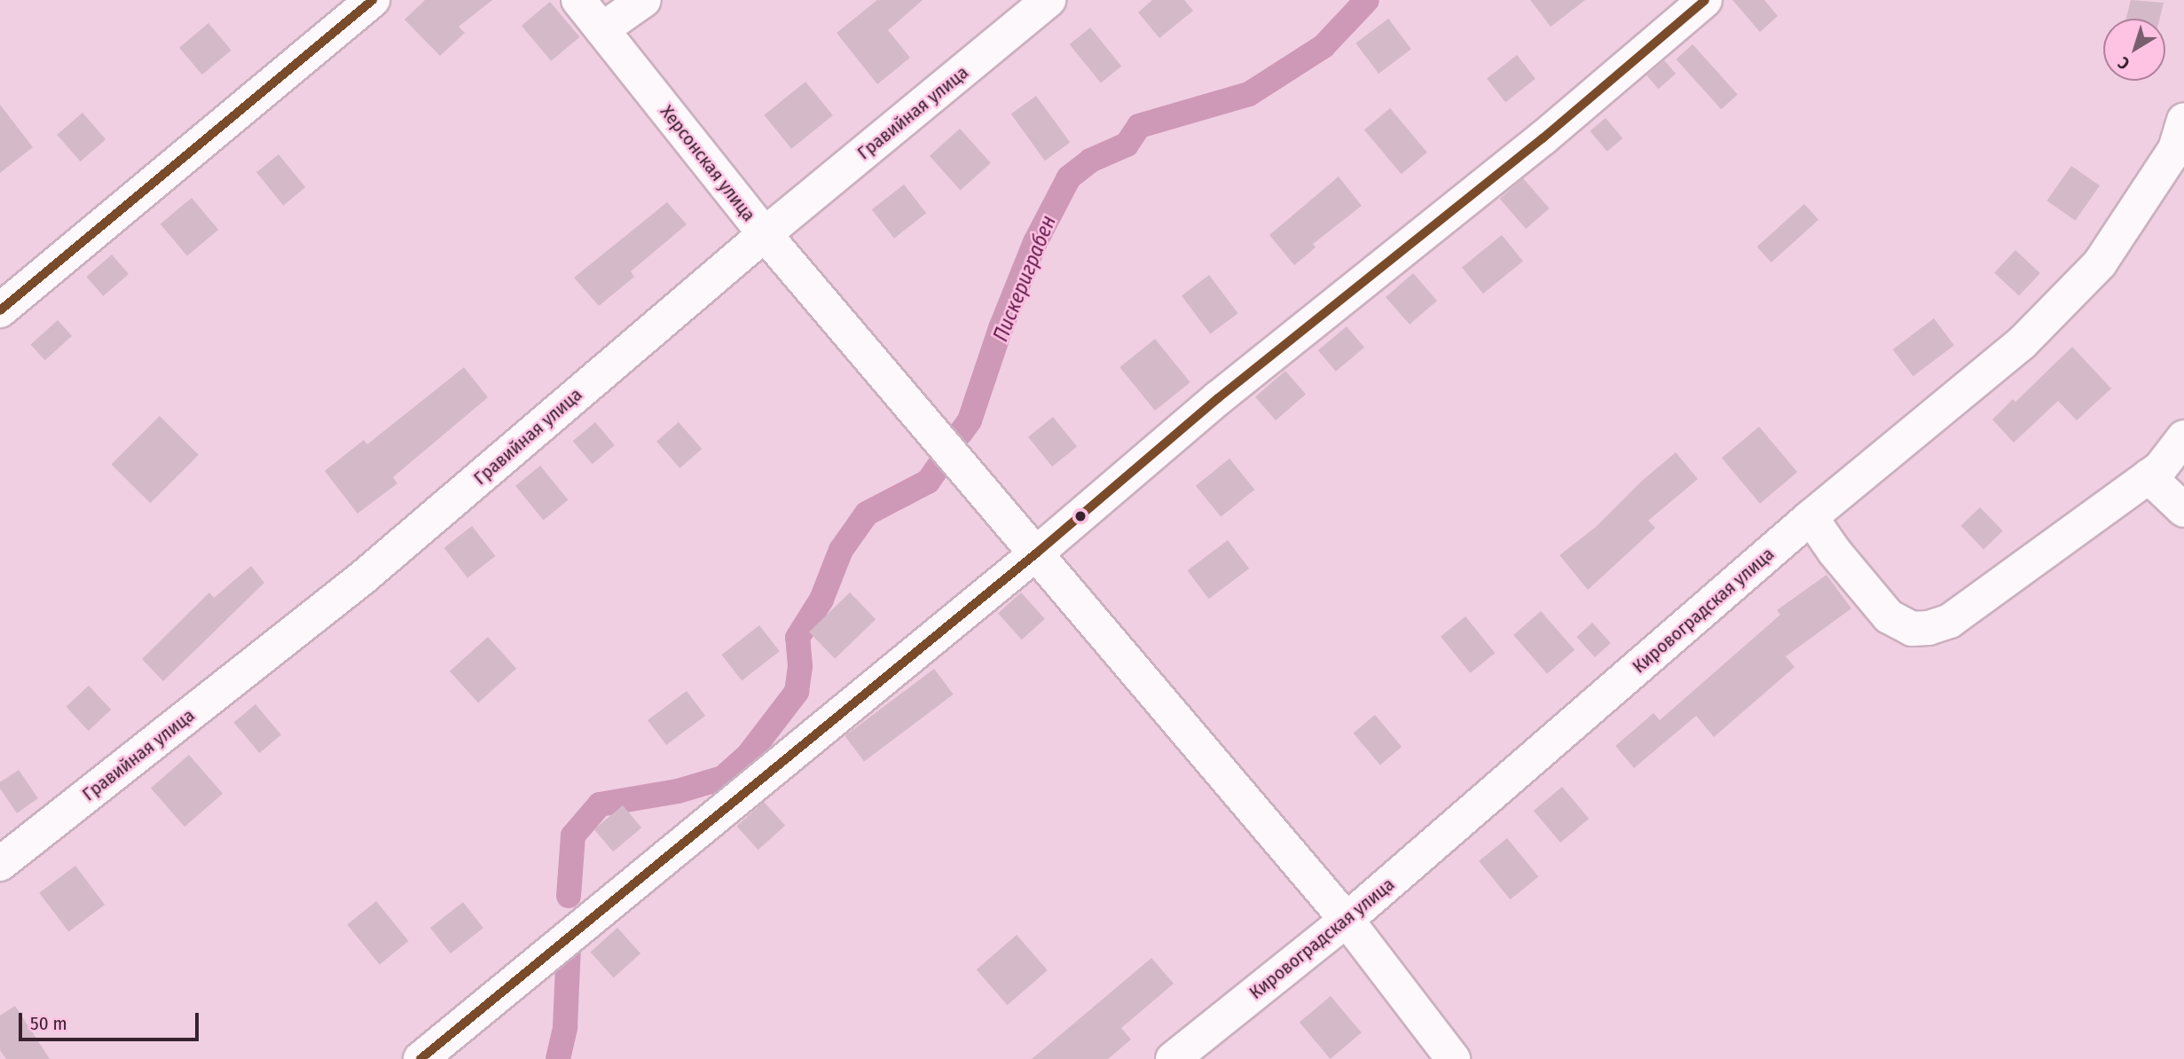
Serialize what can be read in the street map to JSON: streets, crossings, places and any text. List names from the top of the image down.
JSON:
{
  "streets": {
    "street": ["Гравийная улица", "Херсонская улица", "Кировоградская улица"]
  },
  "crossings": [
    ["Гравийная улица", "Херсонская улица"],
    ["Херсонская улица", "Кировоградская улица"]
  ],
  "water": ["Пискериграбен"],
  "scale_bar": "50 m",
  "north": "bottom left"
}
